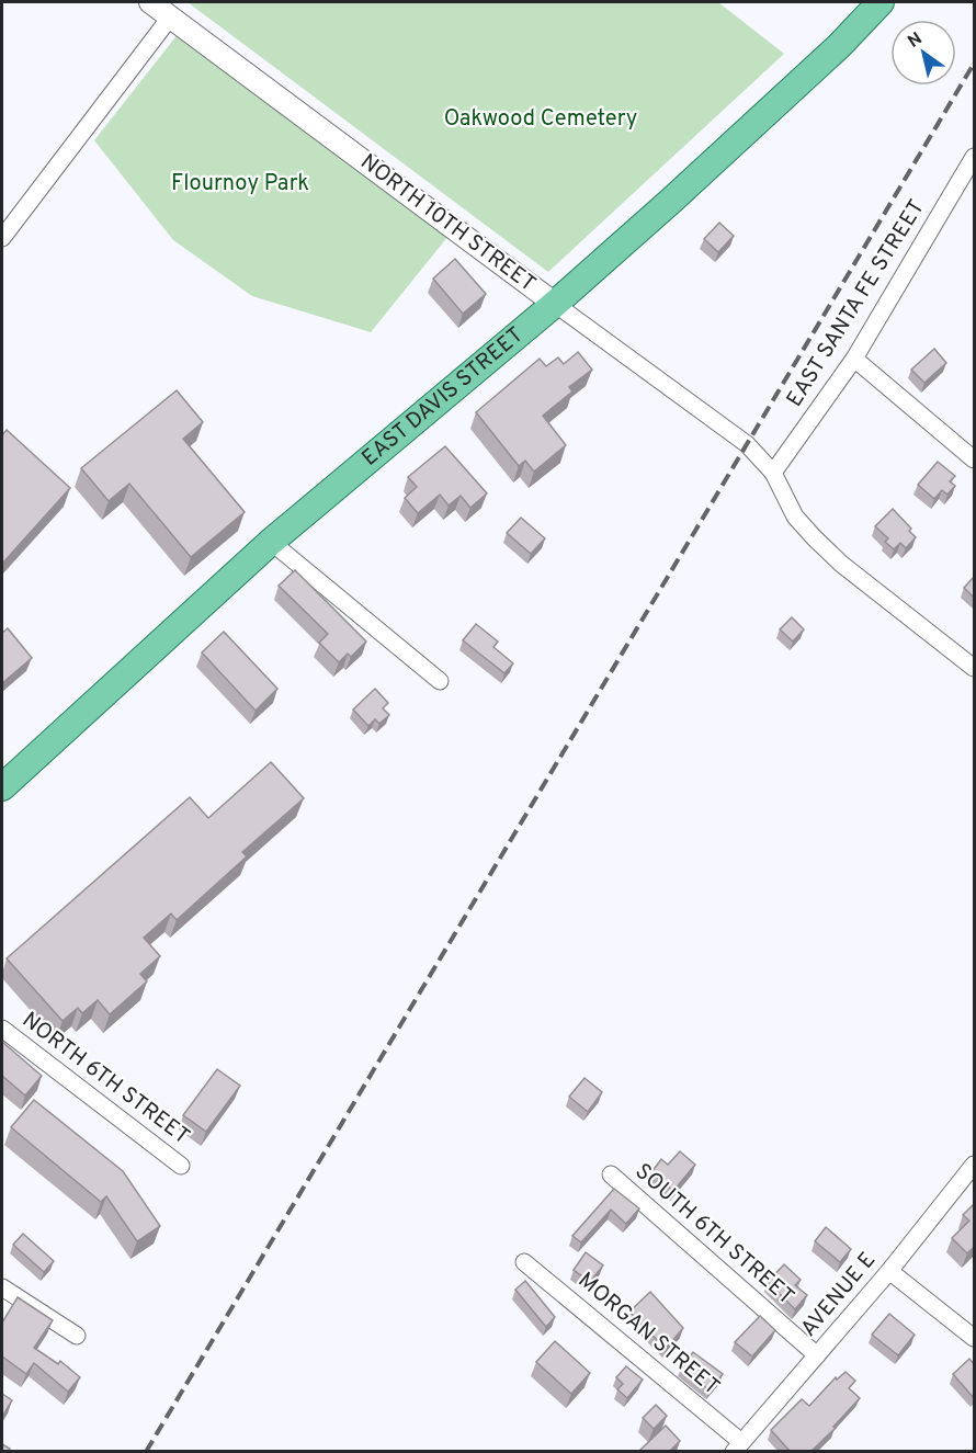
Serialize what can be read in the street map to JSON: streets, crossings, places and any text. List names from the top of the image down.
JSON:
{
  "streets": {
    "main road": ["EAST DAVIS STREET"],
    "street": [
      "NORTH 10TH STREET",
      "EAST SANTA FE STREET",
      "NORTH 6TH STREET",
      "SOUTH 6TH STREET",
      "AVENUE E",
      "MORGAN STREET"
    ]
  },
  "crossings": [
    ["NORTH 10TH STREET", "EAST SANTA FE STREET"],
    ["NORTH 10TH STREET", "EAST DAVIS STREET"],
    ["SOUTH 6TH STREET", "AVENUE E"],
    ["AVENUE E", "MORGAN STREET"]
  ],
  "parks": ["Oakwood Cemetery", "Flournoy Park"],
  "north": "top left"
}
